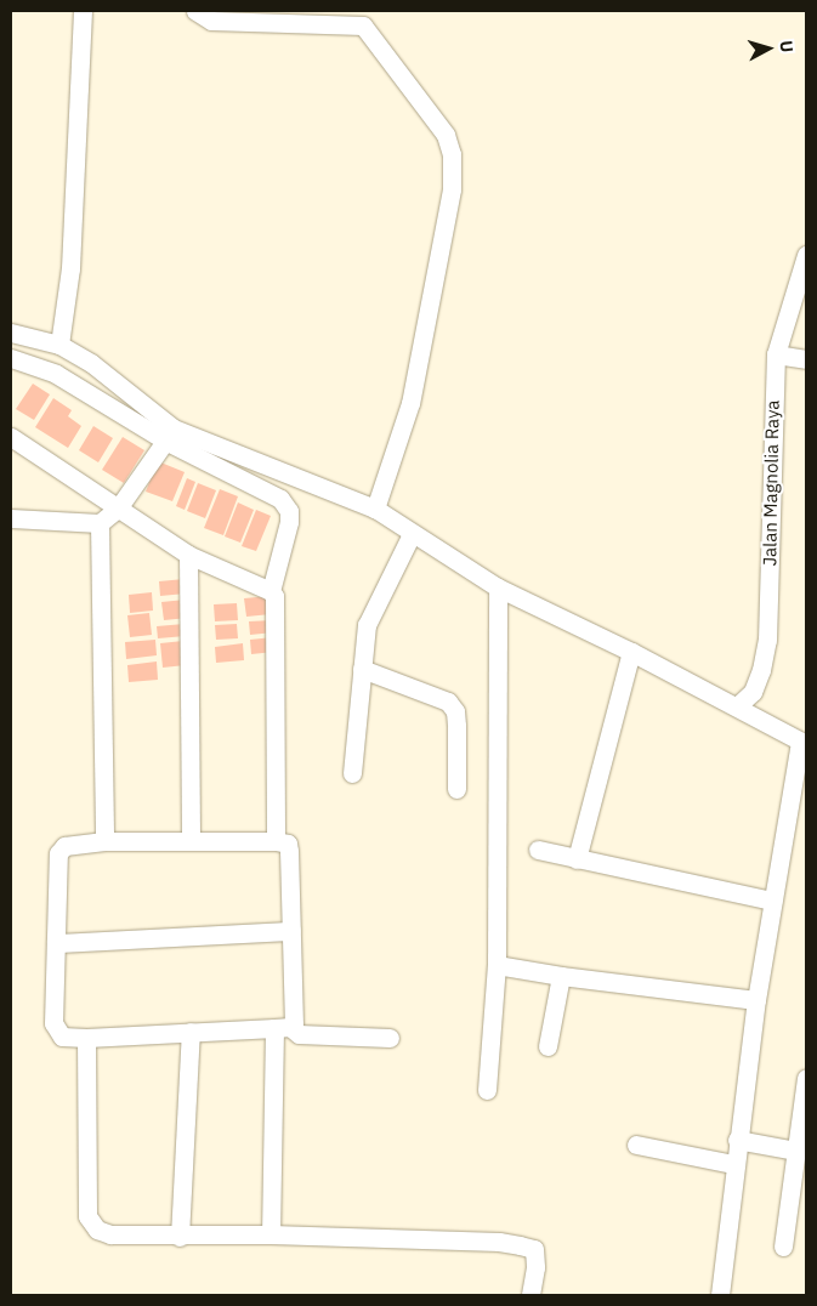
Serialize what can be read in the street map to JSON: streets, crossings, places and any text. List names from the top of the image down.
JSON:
{
  "streets": {
    "street": ["Jalan Magnolia Raya"]
  },
  "north": "right"
}
